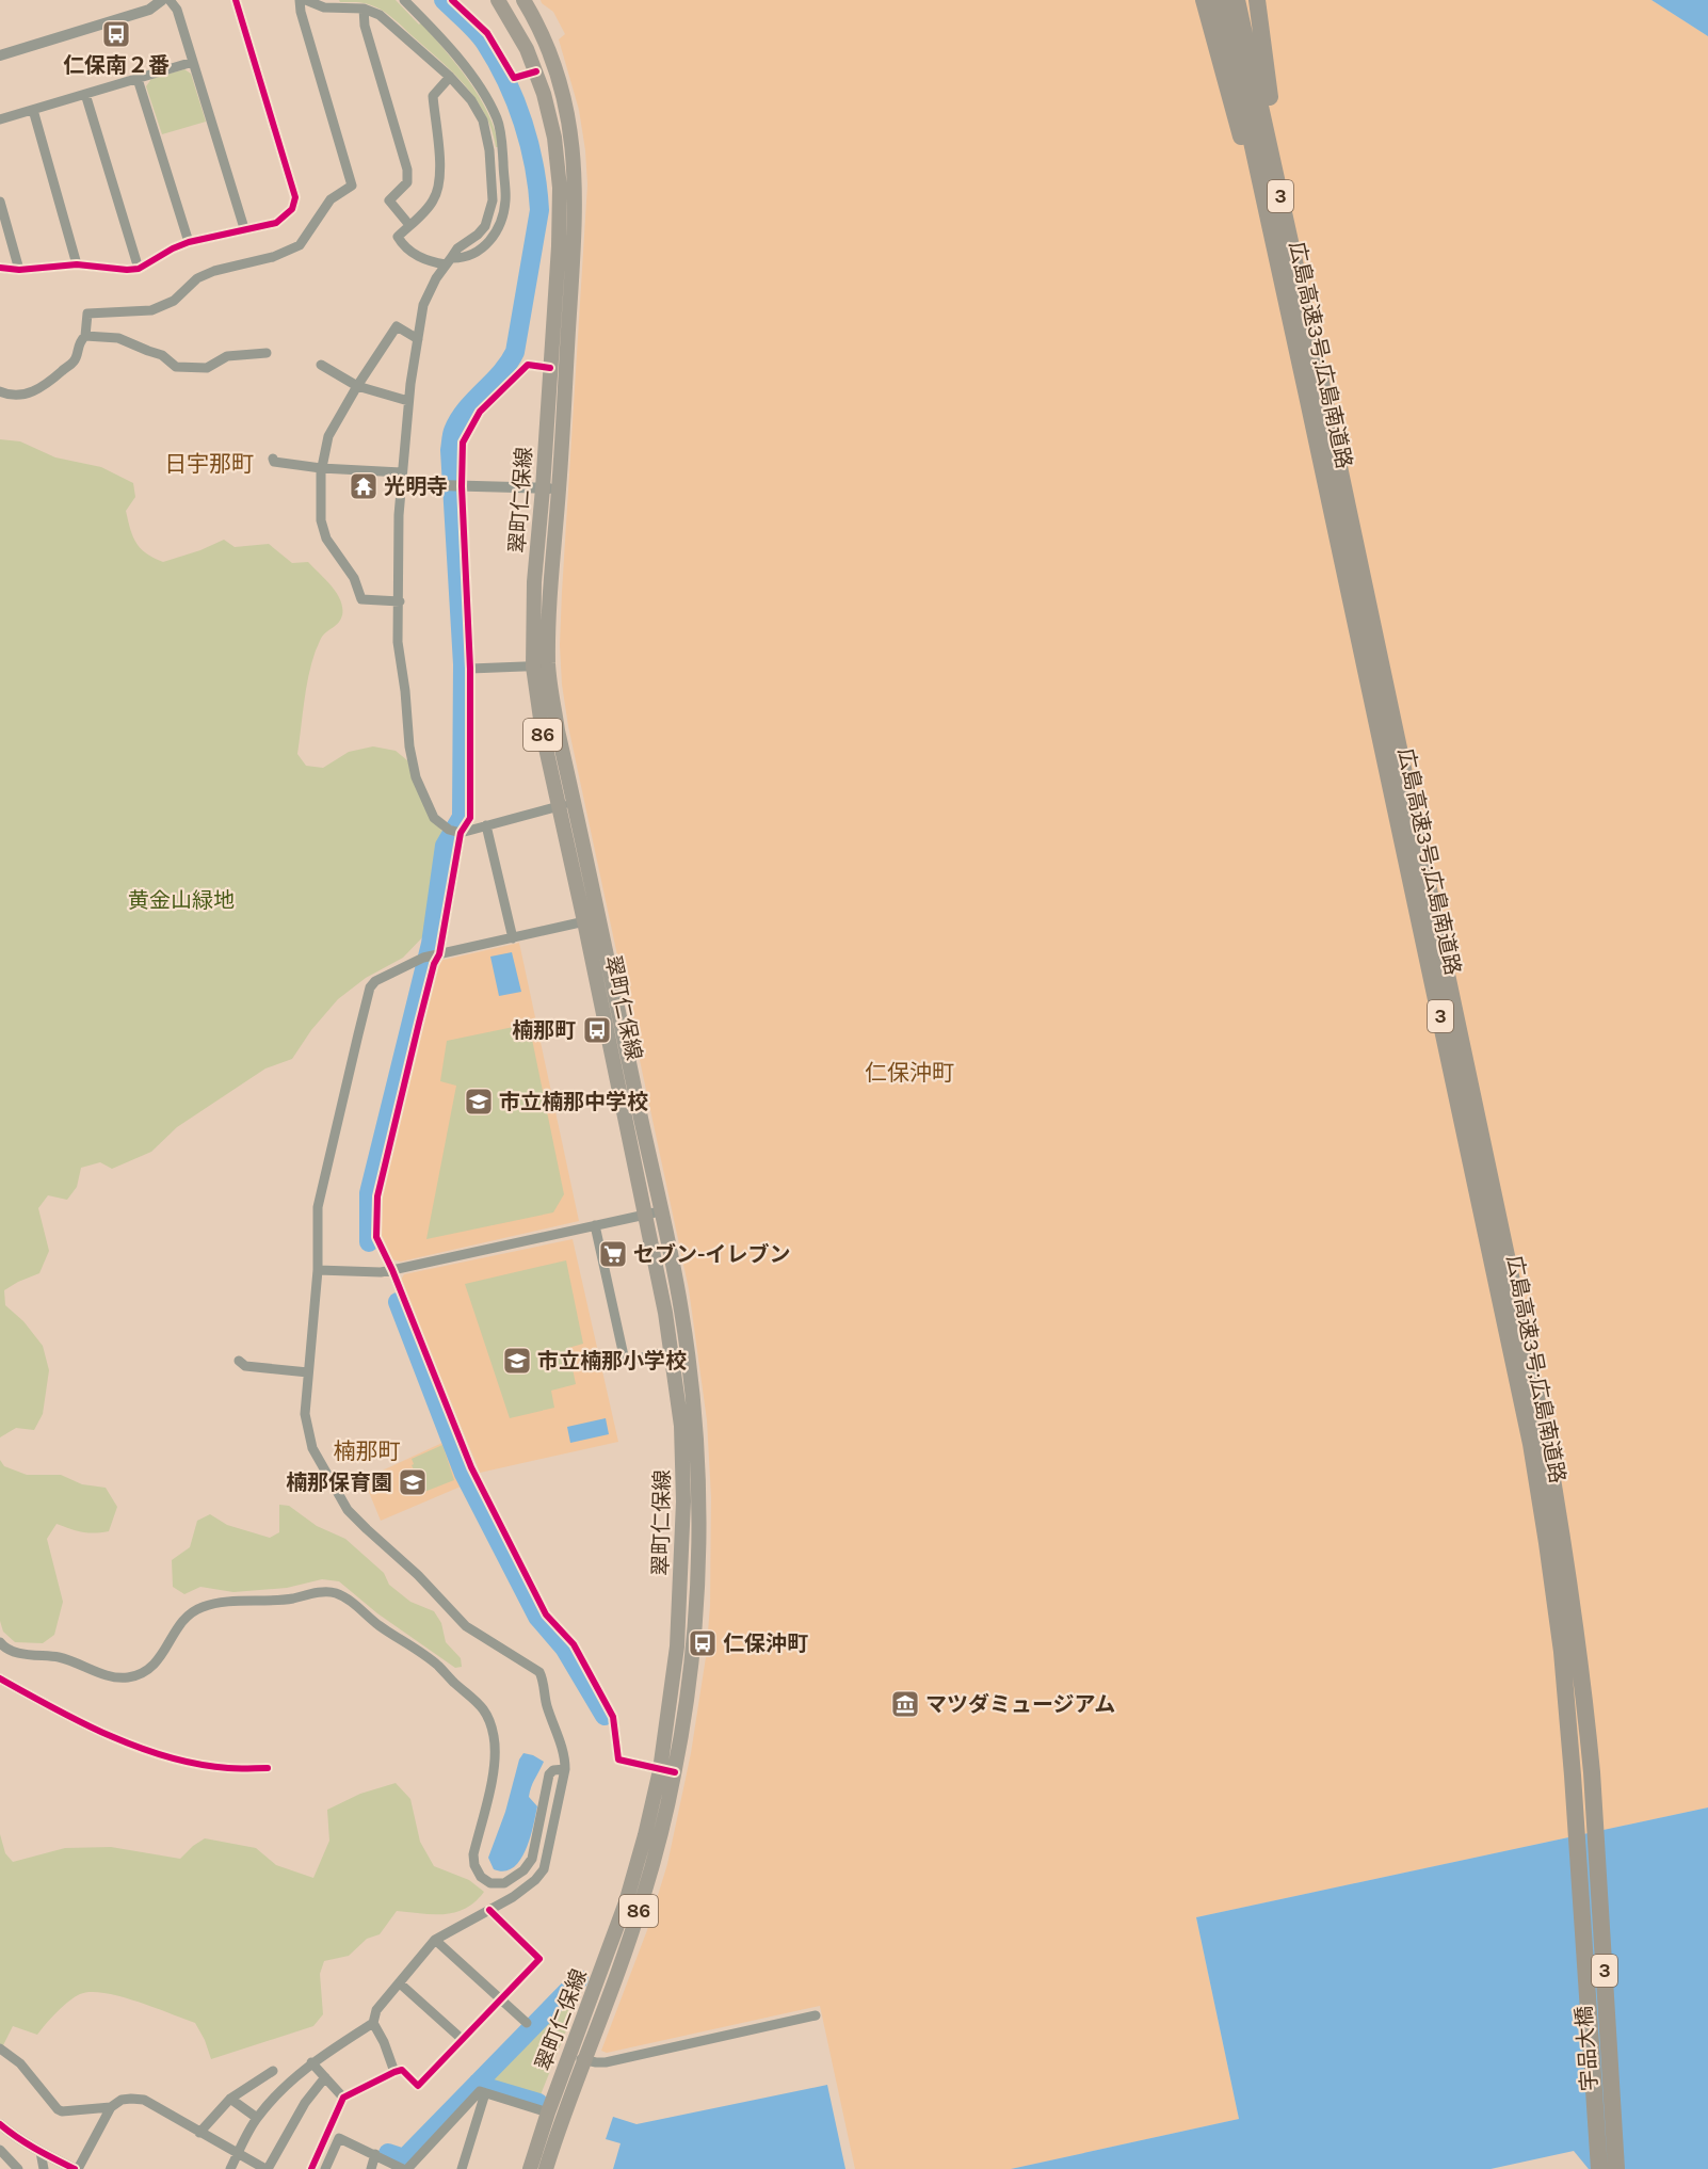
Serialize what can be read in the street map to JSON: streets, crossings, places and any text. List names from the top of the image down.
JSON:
{
  "streets": {
    "highway": ["3", "広島高速3号;広島南道路", "宇品大橋"],
    "main road": ["翠町仁保線", "86"]
  },
  "crossings": [
    ["広島高速3号;広島南道路", "宇品大橋"]
  ],
  "districts": ["日宇那町", "仁保沖町", "楠那町"],
  "parks": ["黄金山緑地"],
  "places": {
    "bus stop": ["仁保南２番", "楠那町", "仁保沖町"],
    "temple": ["光明寺"],
    "school or university": ["市立楠那中学校", "市立楠那小学校", "楠那保育園"],
    "supermarket": ["セブン-イレブン"],
    "museum": ["マツダミュージアム"]
  }
}
